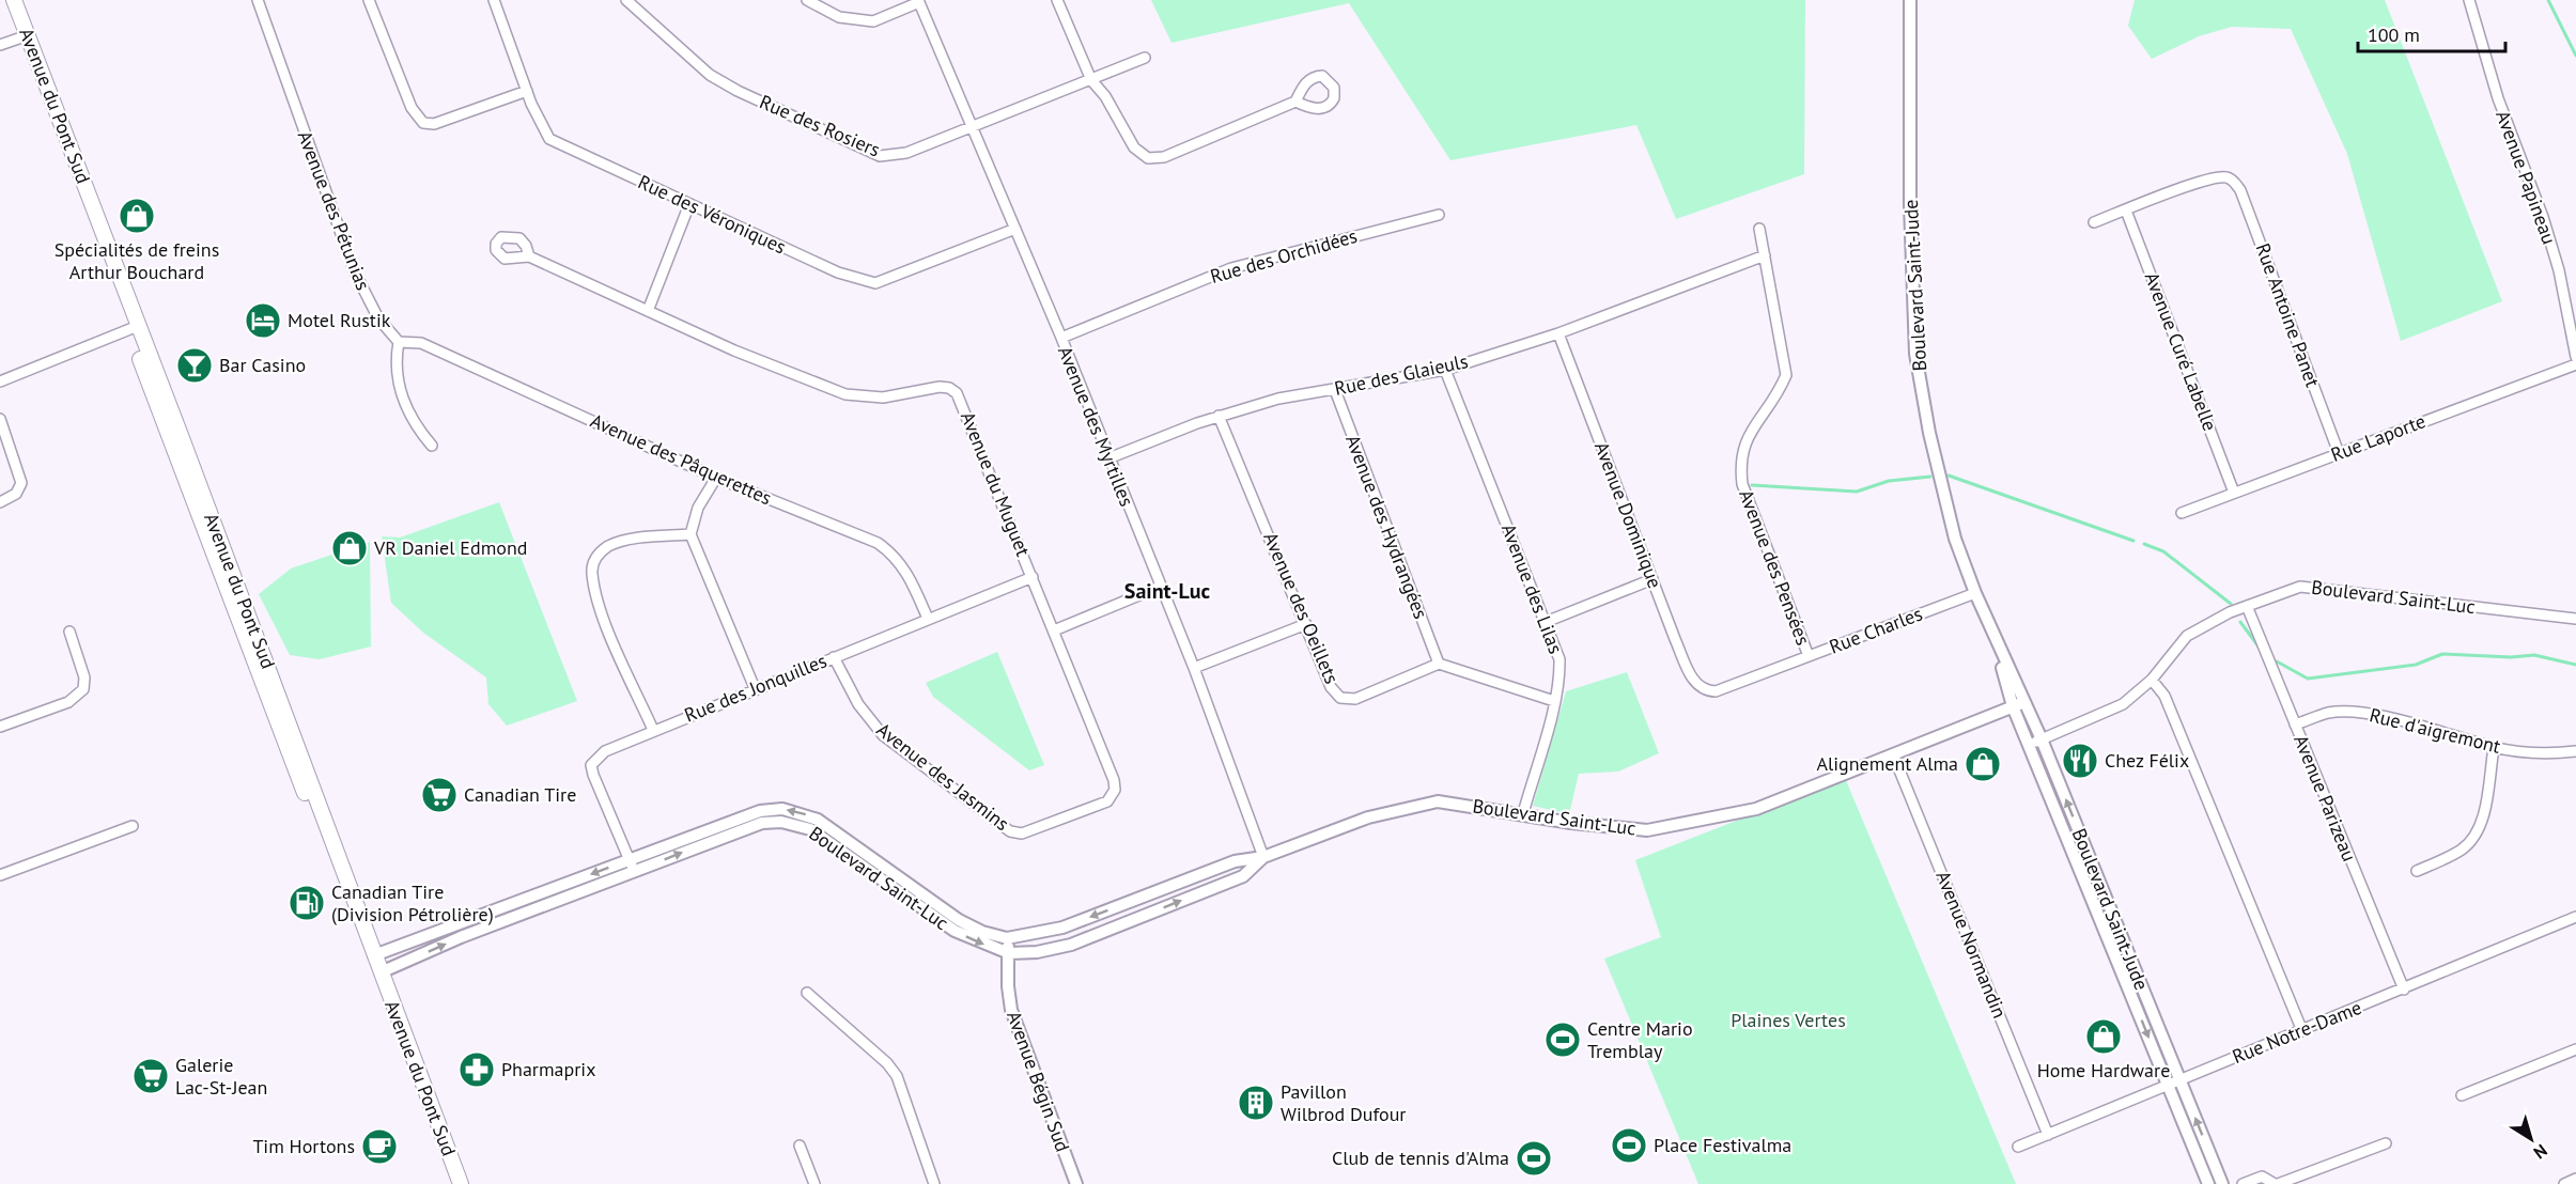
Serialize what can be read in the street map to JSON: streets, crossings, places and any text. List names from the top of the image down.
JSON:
{
  "streets": {
    "main road": ["Avenue du Pont Sud"],
    "street": [
      "Rue des Rosiers",
      "Avenue Papineau",
      "Avenue des Pétunias",
      "Rue des Véroniques",
      "Rue des Orchidées",
      "Boulevard Saint-Jude",
      "Rue Antoine Panet",
      "Avenue Curé Labelle",
      "Rue des Glaieuls",
      "Avenue des Myrtilles",
      "Rue Laporte",
      "Avenue des Pâquerettes",
      "Avenue du Muguet",
      "Avenue Dominique",
      "Avenue des Hydrangées",
      "Avenue des Pensées",
      "Avenue des Lilas",
      "Boulevard Saint-Luc",
      "Avenue des Oeillets",
      "Rue Charles",
      "Rue des Jonquilles",
      "Rue d'aigremont",
      "Avenue des Jasmins",
      "Avenue Parizeau",
      "Avenue Normandin",
      "Rue Notre-Dame",
      "Avenue Bégin Sud"
    ]
  },
  "crossings": [
    ["Avenue du Pont Sud", "Boulevard Saint-Luc"],
    ["Rue des Rosiers", "Avenue des Myrtilles"],
    ["Avenue des Pétunias", "Avenue des Pâquerettes"],
    ["Rue des Véroniques", "Avenue des Myrtilles"],
    ["Rue des Orchidées", "Avenue des Myrtilles"],
    ["Boulevard Saint-Jude", "Boulevard Saint-Luc"],
    ["Boulevard Saint-Jude", "Rue Charles"],
    ["Boulevard Saint-Jude", "Rue Notre-Dame"],
    ["Rue Antoine Panet", "Avenue Curé Labelle"],
    ["Rue Antoine Panet", "Rue Laporte"],
    ["Avenue Curé Labelle", "Rue Laporte"],
    ["Rue des Glaieuls", "Avenue des Myrtilles"],
    ["Rue des Glaieuls", "Avenue Dominique"],
    ["Rue des Glaieuls", "Avenue des Hydrangées"],
    ["Rue des Glaieuls", "Avenue des Pensées"],
    ["Rue des Glaieuls", "Avenue des Lilas"],
    ["Rue des Glaieuls", "Avenue des Oeillets"],
    ["Avenue des Myrtilles", "Boulevard Saint-Luc"],
    ["Avenue des Pâquerettes", "Rue des Jonquilles"],
    ["Avenue du Muguet", "Rue des Jonquilles"],
    ["Avenue du Muguet", "Avenue des Jasmins"],
    ["Avenue Dominique", "Rue Charles"],
    ["Avenue des Hydrangées", "Avenue des Oeillets"],
    ["Avenue des Pensées", "Rue Charles"],
    ["Avenue des Lilas", "Boulevard Saint-Luc"],
    ["Boulevard Saint-Luc", "Rue des Jonquilles"],
    ["Boulevard Saint-Luc", "Avenue Parizeau"],
    ["Boulevard Saint-Luc", "Avenue Normandin"],
    ["Boulevard Saint-Luc", "Avenue Bégin Sud"],
    ["Rue des Jonquilles", "Avenue des Jasmins"],
    ["Rue d'aigremont", "Avenue Parizeau"],
    ["Avenue Parizeau", "Rue Notre-Dame"],
    ["Avenue Normandin", "Rue Notre-Dame"]
  ],
  "districts": ["Saint-Luc"],
  "parks": ["Plaines Vertes"],
  "places": {
    "shop": [
      "Spécialités de freins Arthur Bouchard",
      "VR Daniel Edmond",
      "Alignement Alma",
      "Home Hardware"
    ],
    "hotel": ["Motel Rustik"],
    "bar": ["Bar Casino"],
    "restaurant": ["Chez Félix"],
    "supermarket": ["Canadian Tire", "Galerie Lac-St-Jean"],
    "fuel station": ["Canadian Tire (Division Pétrolière)"],
    "sports": ["Centre Mario Tremblay", "Place Festivalma", "Club de tennis d'Alma"],
    "pharmacy": ["Pharmaprix"],
    "building": ["Pavillon Wilbrod Dufour"],
    "cafe": ["Tim Hortons"]
  },
  "scale_bar": "100 m",
  "north": "bottom right"
}
